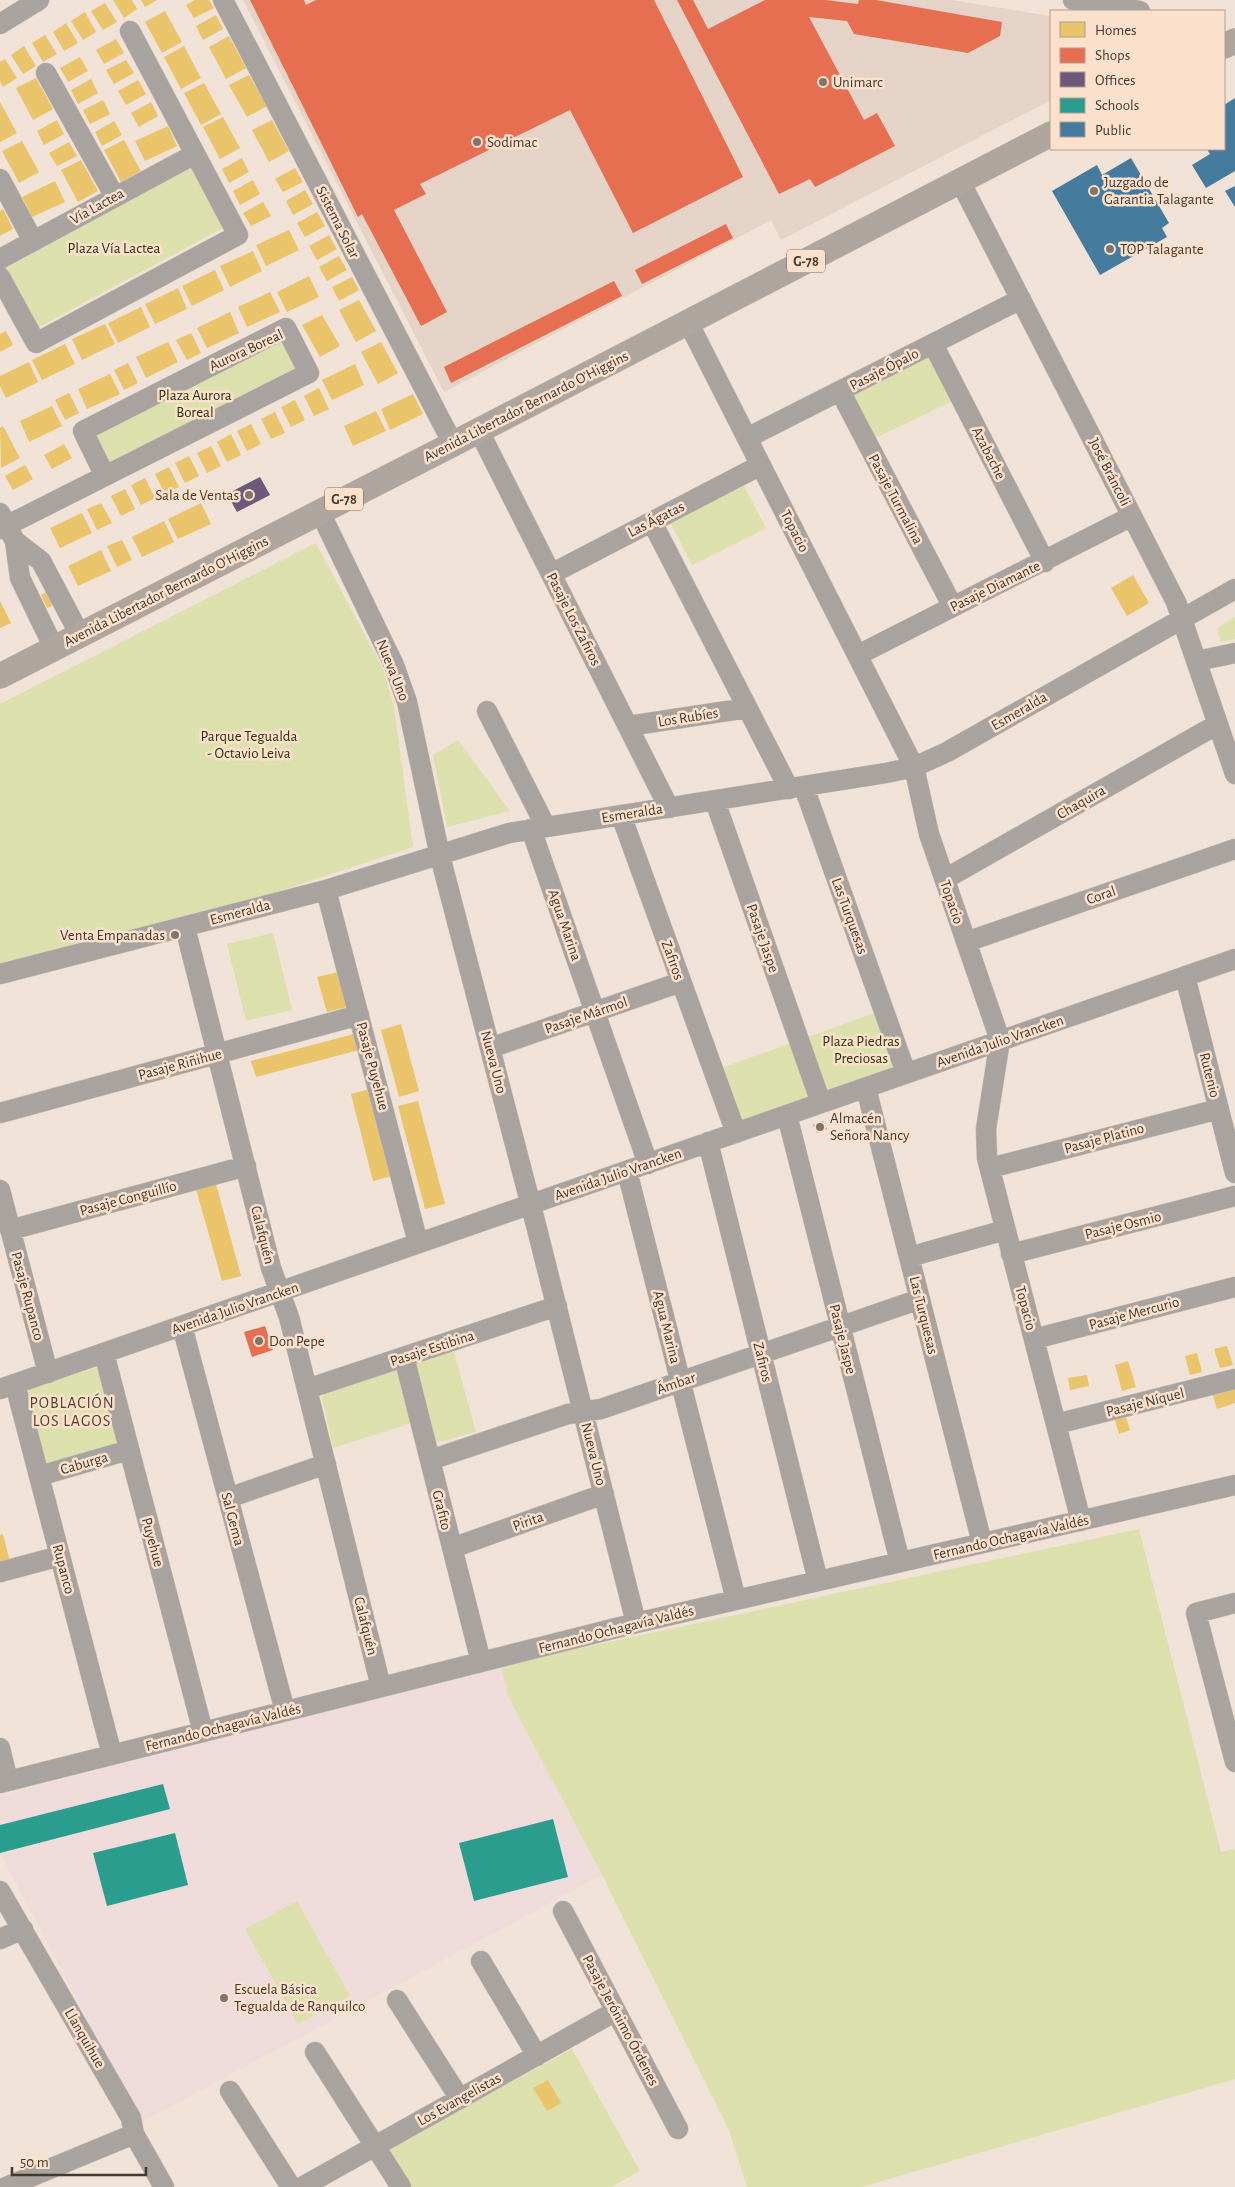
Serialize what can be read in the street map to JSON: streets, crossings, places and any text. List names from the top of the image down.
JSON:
{
  "streets": {
    "main road": ["G-78", "Avenida Libertador Bernardo O'Higgins"],
    "street": [
      "Vía Lactea",
      "Sistema Solar",
      "Aurora Boreal",
      "Pasaje Ópalo",
      "Azabache",
      "José Bráncoli",
      "Pasaje Turmalina",
      "Las Ágatas",
      "Topacio",
      "Pasaje Diamante",
      "Pasaje Los Zafiros",
      "Nueva Uno",
      "Esmeralda",
      "Los Rubíes",
      "Chaquira",
      "Coral",
      "Las Turquesas",
      "Agua Marina",
      "Pasaje Jaspe",
      "Zafiros",
      "Pasaje Mármol",
      "Avenida Julio Vrancken",
      "Pasaje Riñihue",
      "Pasaje Puyehue",
      "Rutenio",
      "Pasaje Platino",
      "Pasaje Conguillío",
      "Pasaje Osmio",
      "Calafquén",
      "Pasaje Rupanco",
      "Pasaje Mercurio",
      "Pasaje Estibina",
      "Ámbar",
      "Pasaje Níquel",
      "Caburga",
      "Grafito",
      "Sal Gema",
      "Pirita",
      "Fernando Ochagavía Valdés",
      "Puyehue",
      "Rupanco",
      "Pasaje Jerónimo Órdenes",
      "Llanquihue",
      "Los Evangelistas"
    ]
  },
  "crossings": [
    ["Sistema Solar", "Avenida Libertador Bernardo O'Higgins"],
    ["Pasaje Ópalo", "Azabache"],
    ["Pasaje Ópalo", "José Bráncoli"],
    ["Pasaje Ópalo", "Pasaje Turmalina"],
    ["Pasaje Ópalo", "Topacio"],
    ["Avenida Libertador Bernardo O'Higgins", "José Bráncoli"],
    ["Avenida Libertador Bernardo O'Higgins", "Topacio"],
    ["Avenida Libertador Bernardo O'Higgins", "Pasaje Los Zafiros"],
    ["Avenida Libertador Bernardo O'Higgins", "Nueva Uno"],
    ["Azabache", "Pasaje Diamante"],
    ["José Bráncoli", "Pasaje Diamante"],
    ["José Bráncoli", "Esmeralda"],
    ["José Bráncoli", "Chaquira"],
    ["Pasaje Turmalina", "Pasaje Diamante"],
    ["Las Ágatas", "Topacio"],
    ["Las Ágatas", "Pasaje Los Zafiros"],
    ["Las Ágatas", "Las Turquesas"],
    ["Topacio", "Pasaje Diamante"],
    ["Topacio", "Esmeralda"],
    ["Topacio", "Chaquira"],
    ["Topacio", "Coral"],
    ["Topacio", "Avenida Julio Vrancken"],
    ["Topacio", "Pasaje Platino"],
    ["Topacio", "Pasaje Osmio"],
    ["Topacio", "Pasaje Mercurio"],
    ["Topacio", "Pasaje Níquel"],
    ["Topacio", "Fernando Ochagavía Valdés"],
    ["Pasaje Los Zafiros", "Esmeralda"],
    ["Pasaje Los Zafiros", "Los Rubíes"],
    ["Nueva Uno", "Esmeralda"],
    ["Nueva Uno", "Pasaje Mármol"],
    ["Nueva Uno", "Avenida Julio Vrancken"],
    ["Nueva Uno", "Pasaje Estibina"],
    ["Nueva Uno", "Ámbar"],
    ["Nueva Uno", "Pirita"],
    ["Nueva Uno", "Fernando Ochagavía Valdés"],
    ["Esmeralda", "Las Turquesas"],
    ["Esmeralda", "Agua Marina"],
    ["Esmeralda", "Pasaje Jaspe"],
    ["Esmeralda", "Zafiros"],
    ["Esmeralda", "Pasaje Puyehue"],
    ["Esmeralda", "Calafquén"],
    ["Los Rubíes", "Las Turquesas"],
    ["Las Turquesas", "Avenida Julio Vrancken"],
    ["Las Turquesas", "Ámbar"],
    ["Las Turquesas", "Fernando Ochagavía Valdés"],
    ["Agua Marina", "Pasaje Mármol"],
    ["Agua Marina", "Avenida Julio Vrancken"],
    ["Agua Marina", "Ámbar"],
    ["Agua Marina", "Fernando Ochagavía Valdés"],
    ["Pasaje Jaspe", "Avenida Julio Vrancken"],
    ["Pasaje Jaspe", "Ámbar"],
    ["Pasaje Jaspe", "Fernando Ochagavía Valdés"],
    ["Zafiros", "Pasaje Mármol"],
    ["Zafiros", "Avenida Julio Vrancken"],
    ["Zafiros", "Ámbar"],
    ["Zafiros", "Fernando Ochagavía Valdés"],
    ["Avenida Julio Vrancken", "Pasaje Puyehue"],
    ["Avenida Julio Vrancken", "Rutenio"],
    ["Avenida Julio Vrancken", "Calafquén"],
    ["Avenida Julio Vrancken", "Pasaje Rupanco"],
    ["Avenida Julio Vrancken", "Sal Gema"],
    ["Avenida Julio Vrancken", "Puyehue"],
    ["Avenida Julio Vrancken", "Rupanco"],
    ["Pasaje Riñihue", "Pasaje Puyehue"],
    ["Pasaje Riñihue", "Calafquén"],
    ["Rutenio", "Pasaje Platino"],
    ["Pasaje Conguillío", "Calafquén"],
    ["Pasaje Conguillío", "Pasaje Rupanco"],
    ["Calafquén", "Pasaje Estibina"],
    ["Calafquén", "Fernando Ochagavía Valdés"],
    ["Pasaje Estibina", "Grafito"],
    ["Ámbar", "Grafito"],
    ["Caburga", "Puyehue"],
    ["Caburga", "Rupanco"],
    ["Grafito", "Pirita"],
    ["Grafito", "Fernando Ochagavía Valdés"],
    ["Sal Gema", "Fernando Ochagavía Valdés"],
    ["Fernando Ochagavía Valdés", "Puyehue"],
    ["Fernando Ochagavía Valdés", "Rupanco"],
    ["Pasaje Jerónimo Órdenes", "Los Evangelistas"]
  ],
  "districts": ["POBLACIÓN LOS LAGOS"],
  "parks": [
    "Plaza Vía Lactea",
    "Plaza Aurora Boreal",
    "Parque Tegualda - Octavio Leiva",
    "Plaza Piedras Preciosas"
  ],
  "places": [
    "Unimarc",
    "Sodimac",
    "Juzgado de Garantia Talagante",
    "TOP Talagante",
    "Sala de Ventas",
    "Venta Empanadas",
    "Almacén Señora Nancy",
    "Don Pepe",
    "Escuela Básica Tegualda de Ranquilco"
  ],
  "legend": [
    "Homes",
    "Shops",
    "Offices",
    "Schools",
    "Public"
  ],
  "scale_bar": "50 m"
}
